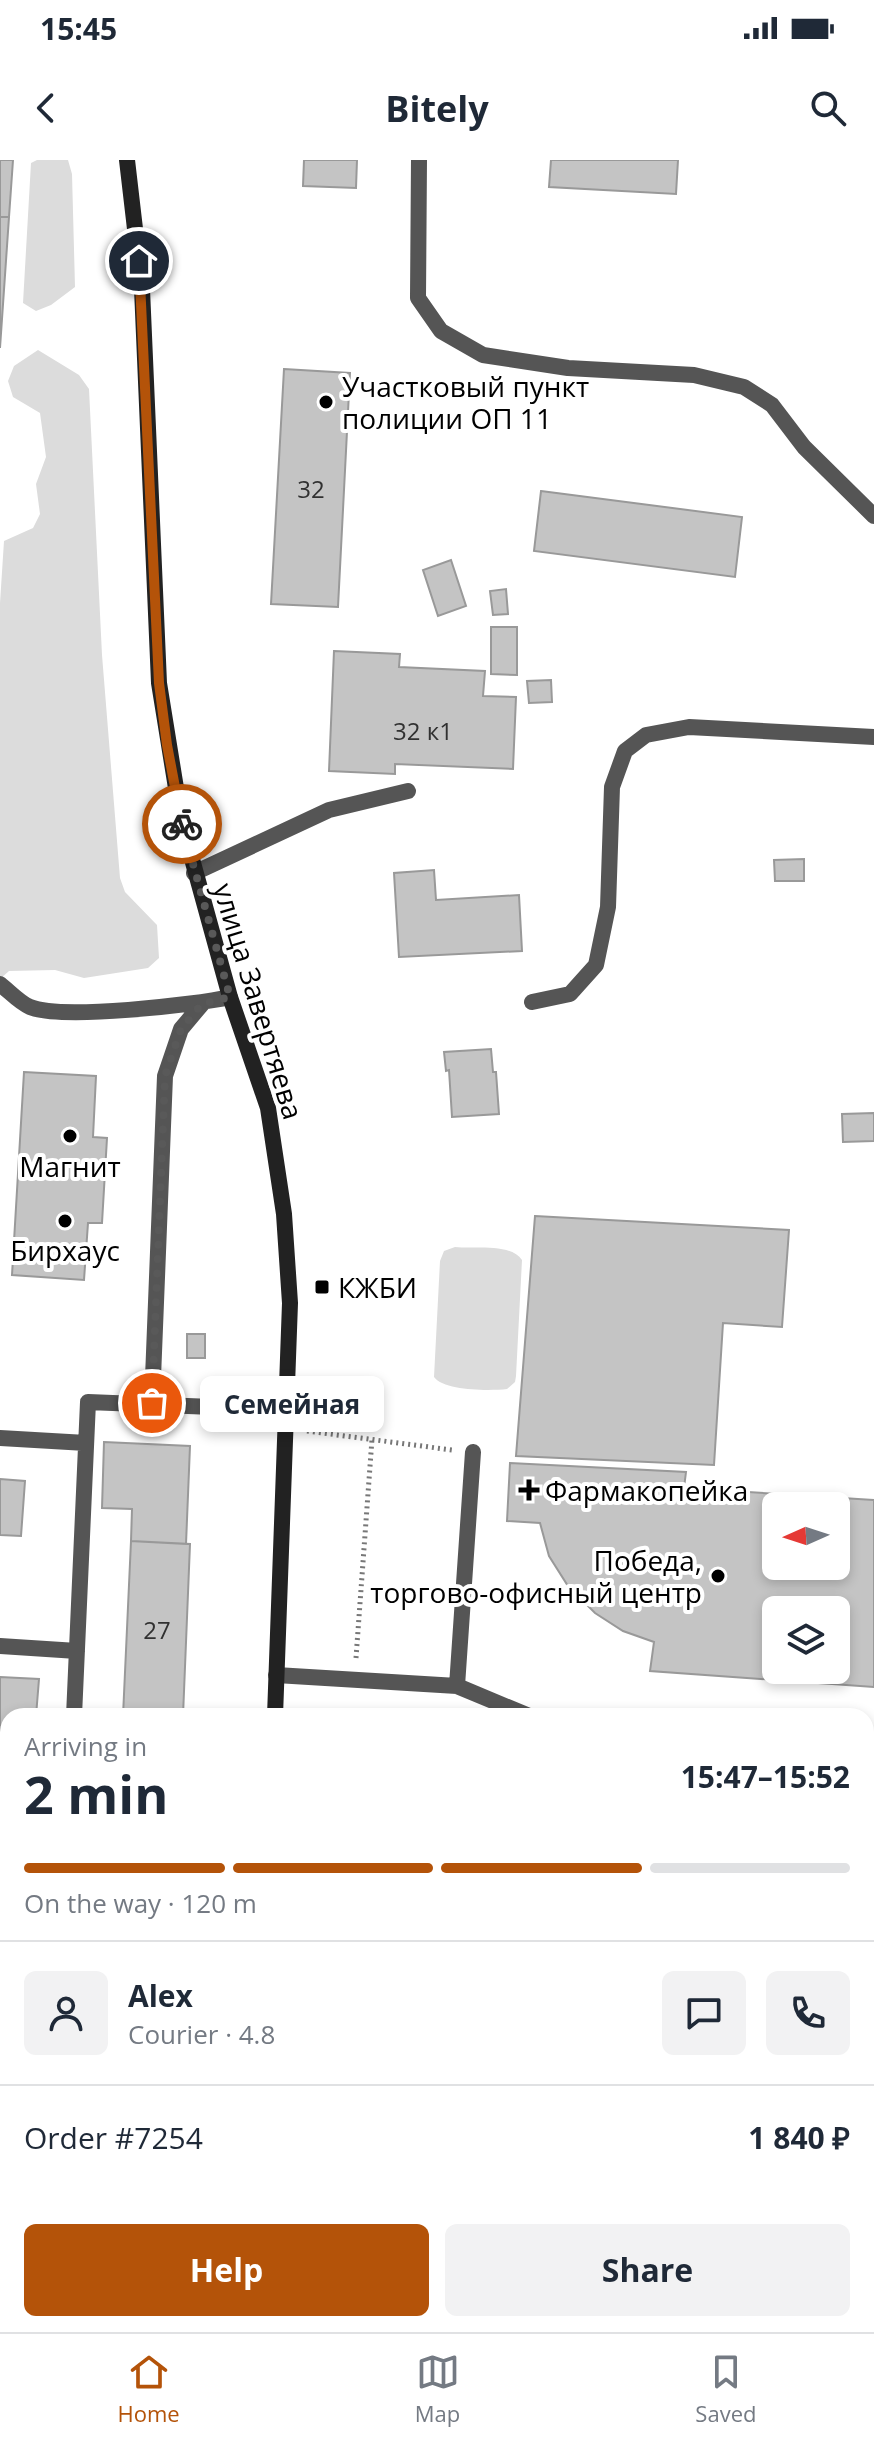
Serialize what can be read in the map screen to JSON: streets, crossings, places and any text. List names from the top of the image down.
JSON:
{
  "streets": {
    "main road": ["улица Завертяева"]
  },
  "places": {
    "other": [
      "Участковый пункт полиции ОП 11",
      "Магнит",
      "Бирхаус",
      "Семейная",
      "Победа, торгово-офисный центр"
    ],
    "transit": ["КЖБИ"],
    "health": ["Фармакопейка"]
  },
  "house_numbers": ["32", "32 к1", "27"],
  "north": "left",
  "page": {
    "status": "15:45",
    "header": "Bitely",
    "bubble": "Семейная",
    "heading": ["2 min", "Arriving in", "15:47–15:52"],
    "panel": [
      "Alex",
      "Courier · 4.8",
      "Order #7254",
      "1 840 ₽"
    ],
    "bar": "On the way · 120 m",
    "buttons": ["Help", "Share"],
    "tabs": ["Home", "Map", "Saved"]
  }
}
